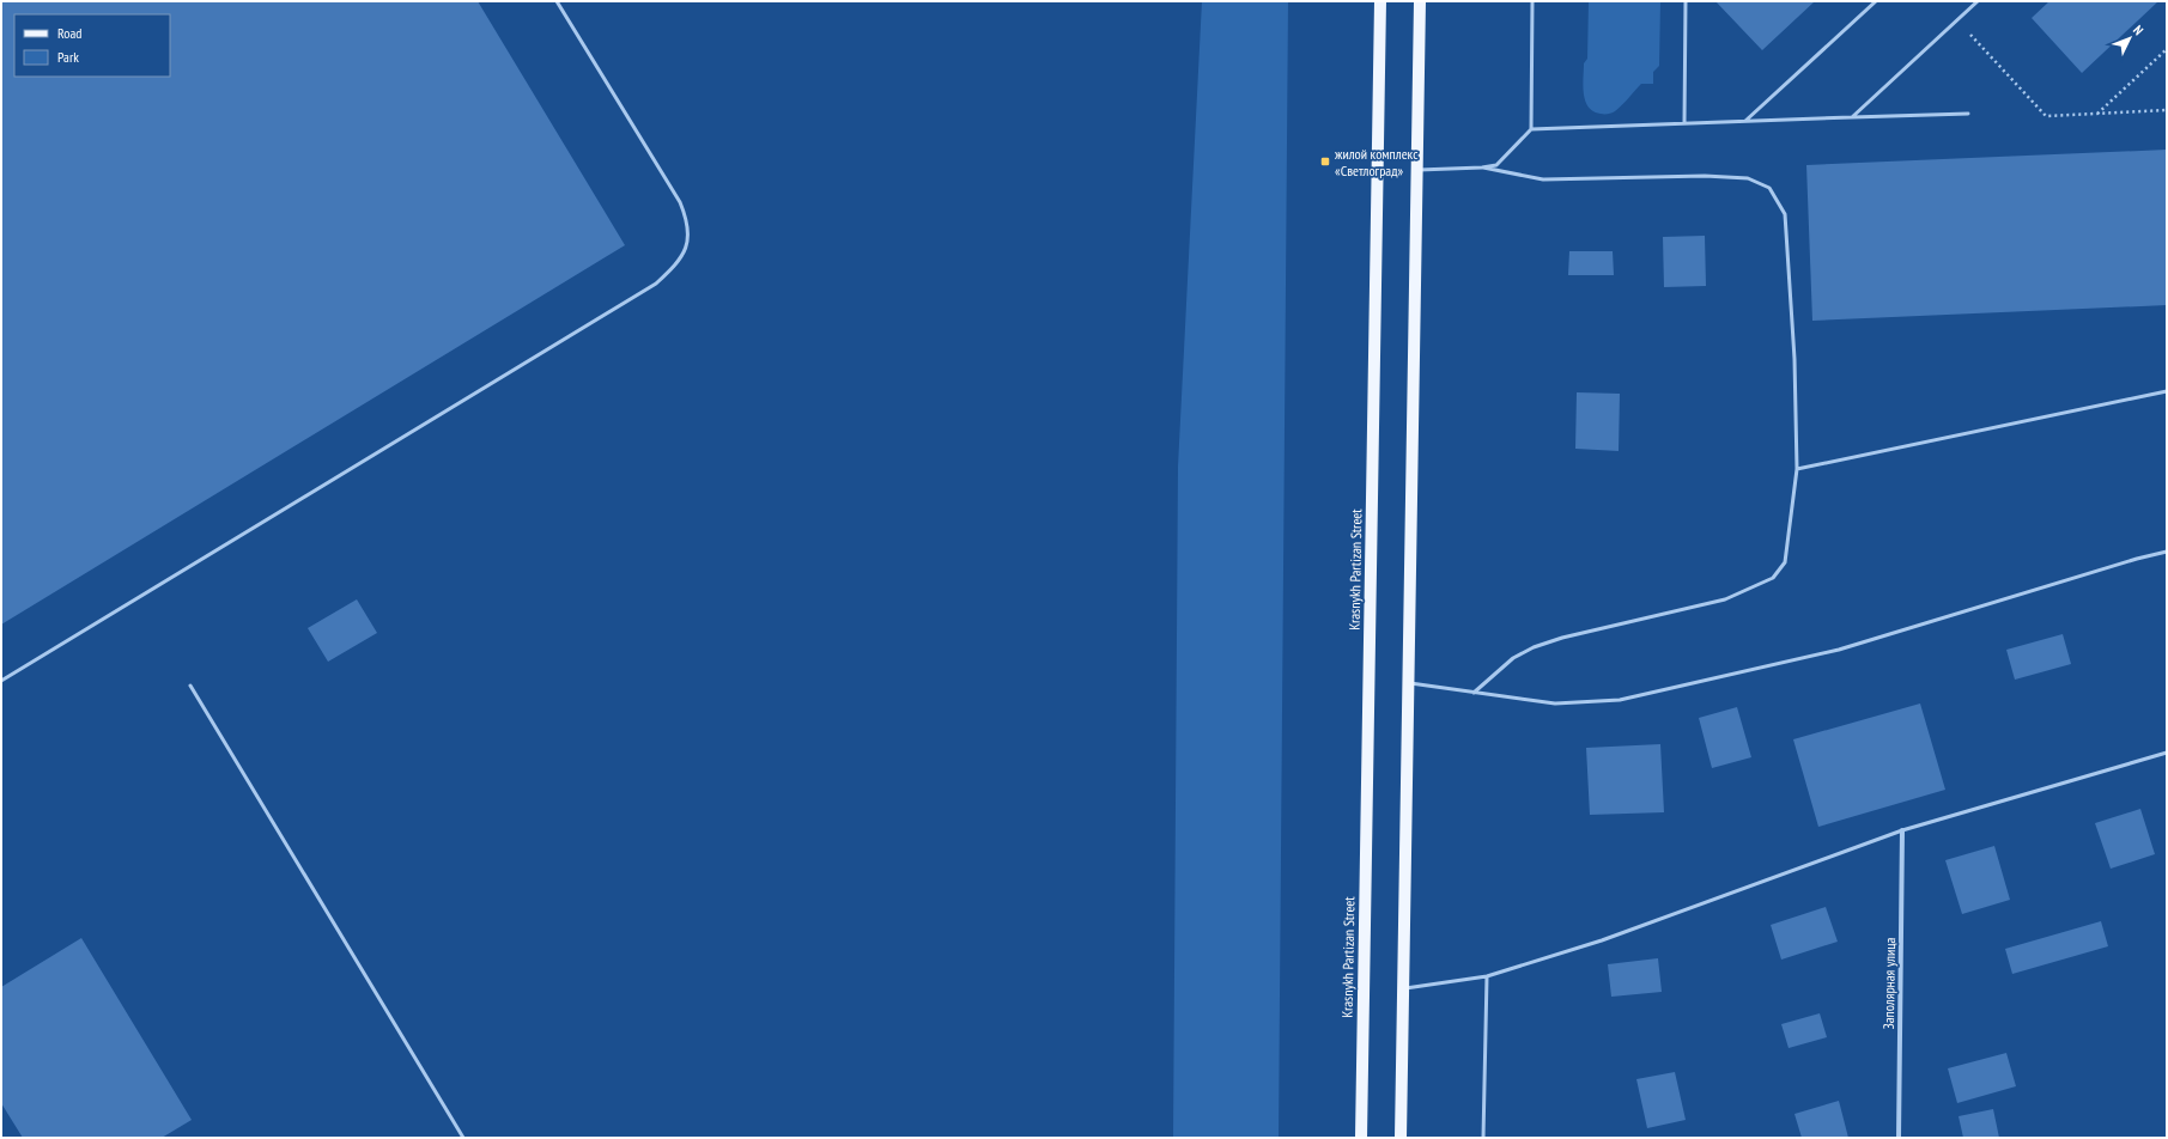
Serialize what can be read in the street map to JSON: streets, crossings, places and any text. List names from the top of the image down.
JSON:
{
  "streets": {
    "main road": ["Krasnykh Partizan Street"],
    "street": ["Заполярная улица"]
  },
  "places": {
    "transit": ["жилой комплекс «Светлоград»"]
  },
  "legend": ["Road", "Park"],
  "north": "top right"
}
